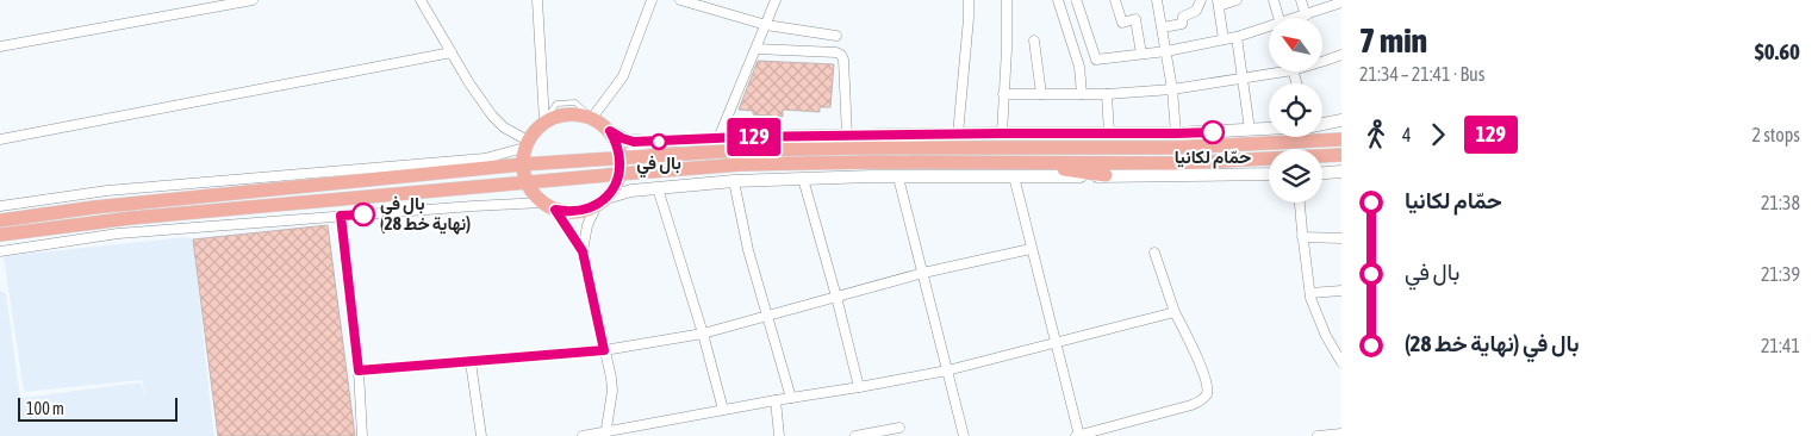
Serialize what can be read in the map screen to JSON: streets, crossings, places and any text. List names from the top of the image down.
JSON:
{
  "places": ["حمّام لكانيا", "بال في", "بال في (نهاية خط 28)"],
  "lines": ["bus line 129"],
  "scale_bar": "100 m",
  "north": "top left",
  "page": {
    "on_map": "129",
    "heading": ["7 min", "21:34 – 21:41 · Bus", "$0.60"],
    "legs": ["4", "129", "2 stops"],
    "list": [
      {
        "name": "حمّام لكانيا",
        "value": "21:38"
      },
      {
        "name": "بال في",
        "value": "21:39"
      },
      {
        "name": "بال في (نهاية خط 28)",
        "value": "21:41"
      }
    ],
    "scale": "100 m"
  }
}
